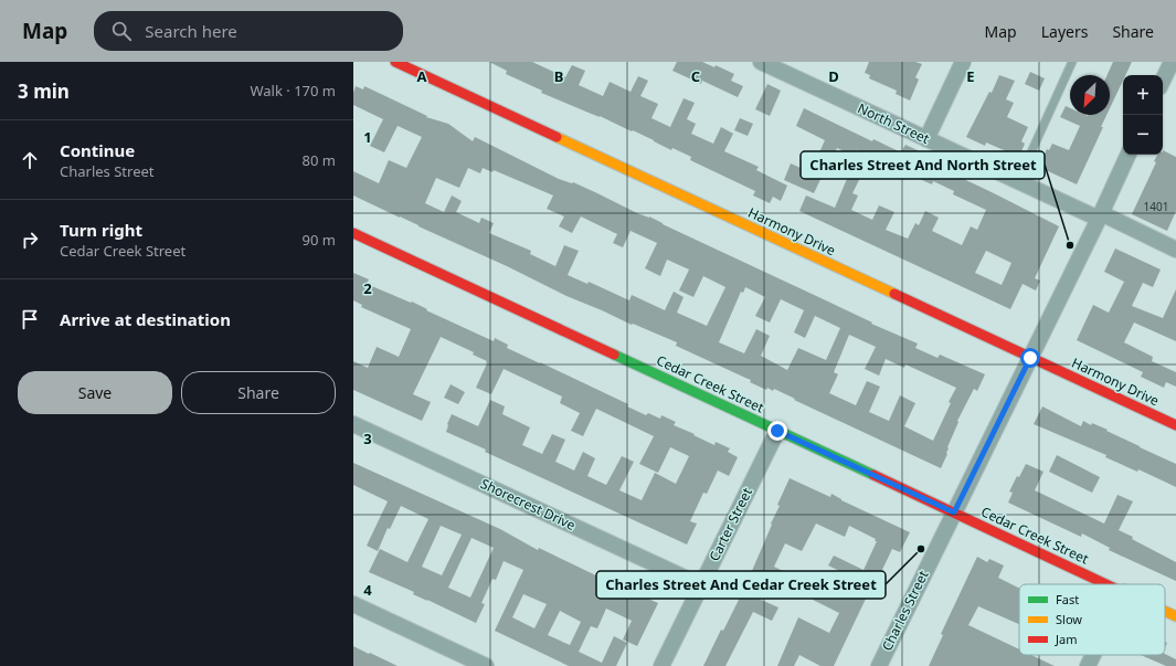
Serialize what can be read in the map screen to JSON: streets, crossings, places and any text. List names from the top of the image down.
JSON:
{
  "streets": {
    "street": [
      "North Street",
      "Harmony Drive",
      "Cedar Creek Street",
      "Shorecrest Drive",
      "Carter Street",
      "Charles Street"
    ]
  },
  "crossings": [
    ["North Street", "Charles Street"],
    ["Harmony Drive", "Charles Street"],
    ["Cedar Creek Street", "Carter Street"],
    ["Cedar Creek Street", "Charles Street"],
    ["Shorecrest Drive", "Carter Street"]
  ],
  "places": ["Charles Street And North Street", "Charles Street And Cedar Creek Street"],
  "house_numbers": ["1401"],
  "legend": ["Fast", "Slow", "Jam"],
  "north": "bottom left",
  "page": {
    "header": "Map",
    "search": "Search here",
    "nav": ["Map", "Layers", "Share"],
    "heading": ["3 min", "Walk · 170 m"],
    "map_buttons": ["+", "−"],
    "list": [
      ["Continue", "Charles Street", "80 m"],
      ["Turn right", "Cedar Creek Street", "90 m"],
      "Arrive at destination"
    ],
    "buttons": ["Save", "Share"]
  },
  "grid": {
    "columns": [
      "A",
      "B",
      "C",
      "D",
      "E"
    ],
    "rows": [
      "1",
      "2",
      "3",
      "4"
    ]
  }
}
